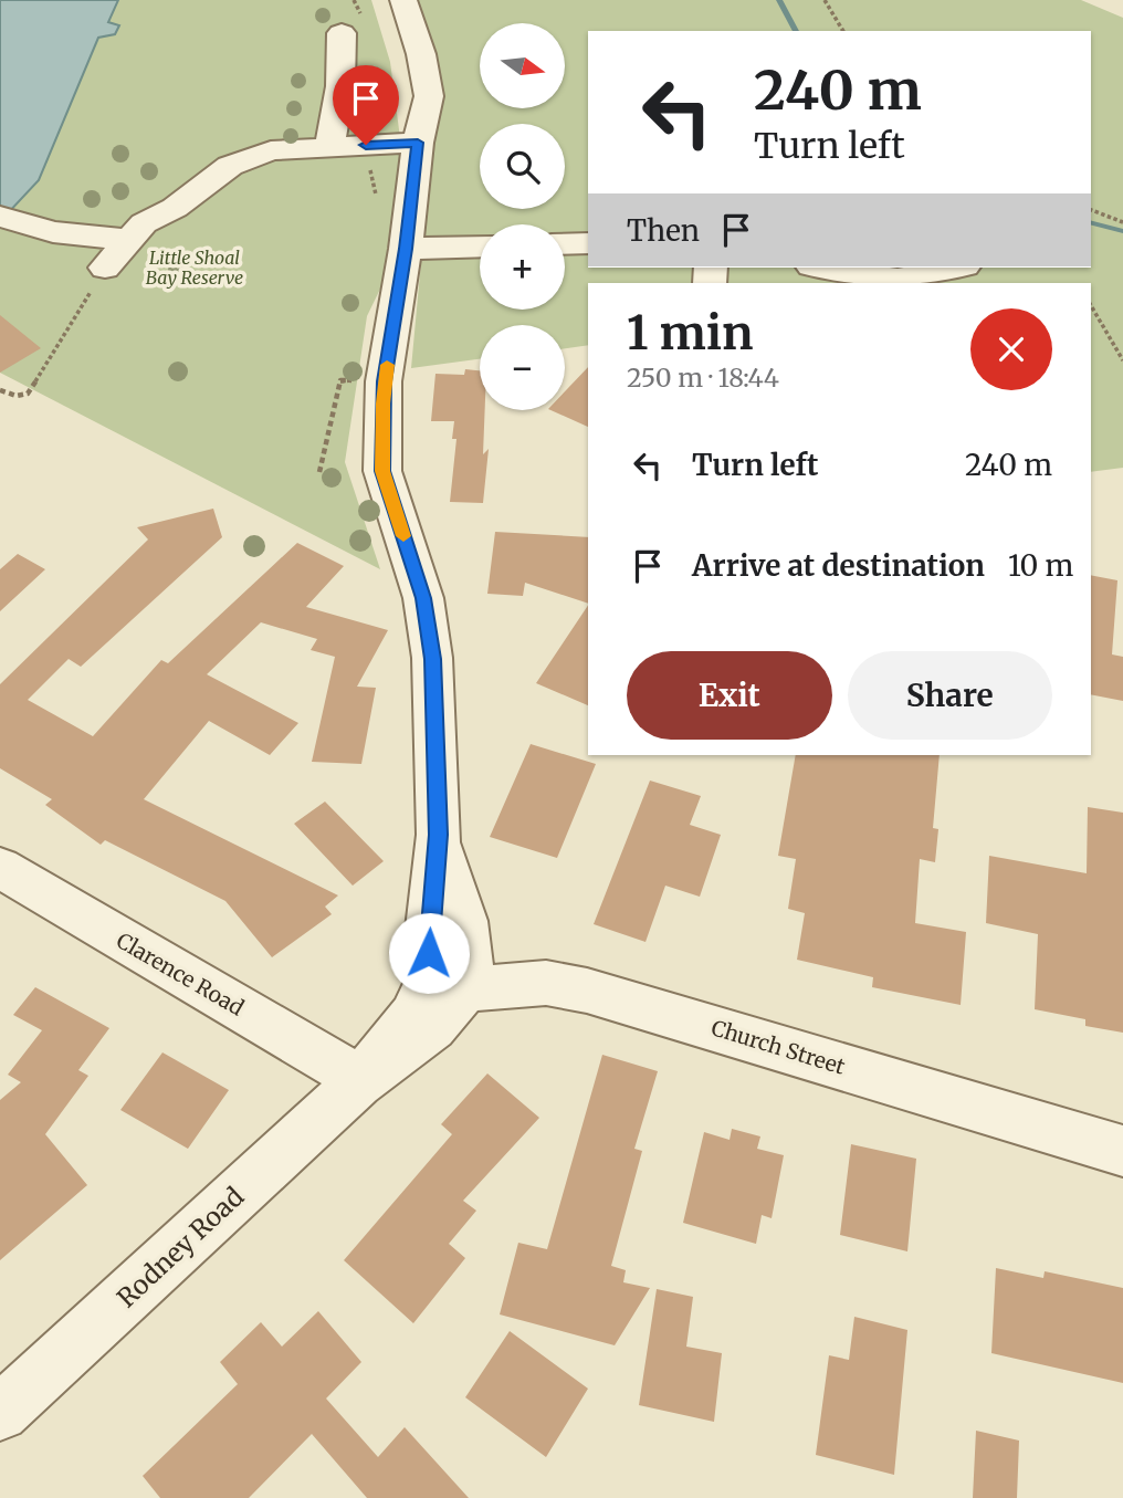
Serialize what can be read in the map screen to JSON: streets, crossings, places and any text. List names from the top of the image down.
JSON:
{
  "streets": {
    "street": ["Clarence Road", "Church Street", "Rodney Road"]
  },
  "crossings": [
    ["Clarence Road", "Rodney Road"],
    ["Church Street", "Rodney Road"]
  ],
  "parks": ["Little Shoal Bay Reserve"],
  "north": "right",
  "page": {
    "map_buttons": ["+", "−"],
    "turn": ["240 m", "Turn left"],
    "then": "Then",
    "heading": ["1 min", "250 m · 18:44"],
    "list": [
      {
        "name": "Turn left",
        "value": "240 m"
      },
      {
        "name": "Arrive at destination",
        "value": "10 m"
      }
    ],
    "buttons": ["Exit", "Share"]
  }
}
